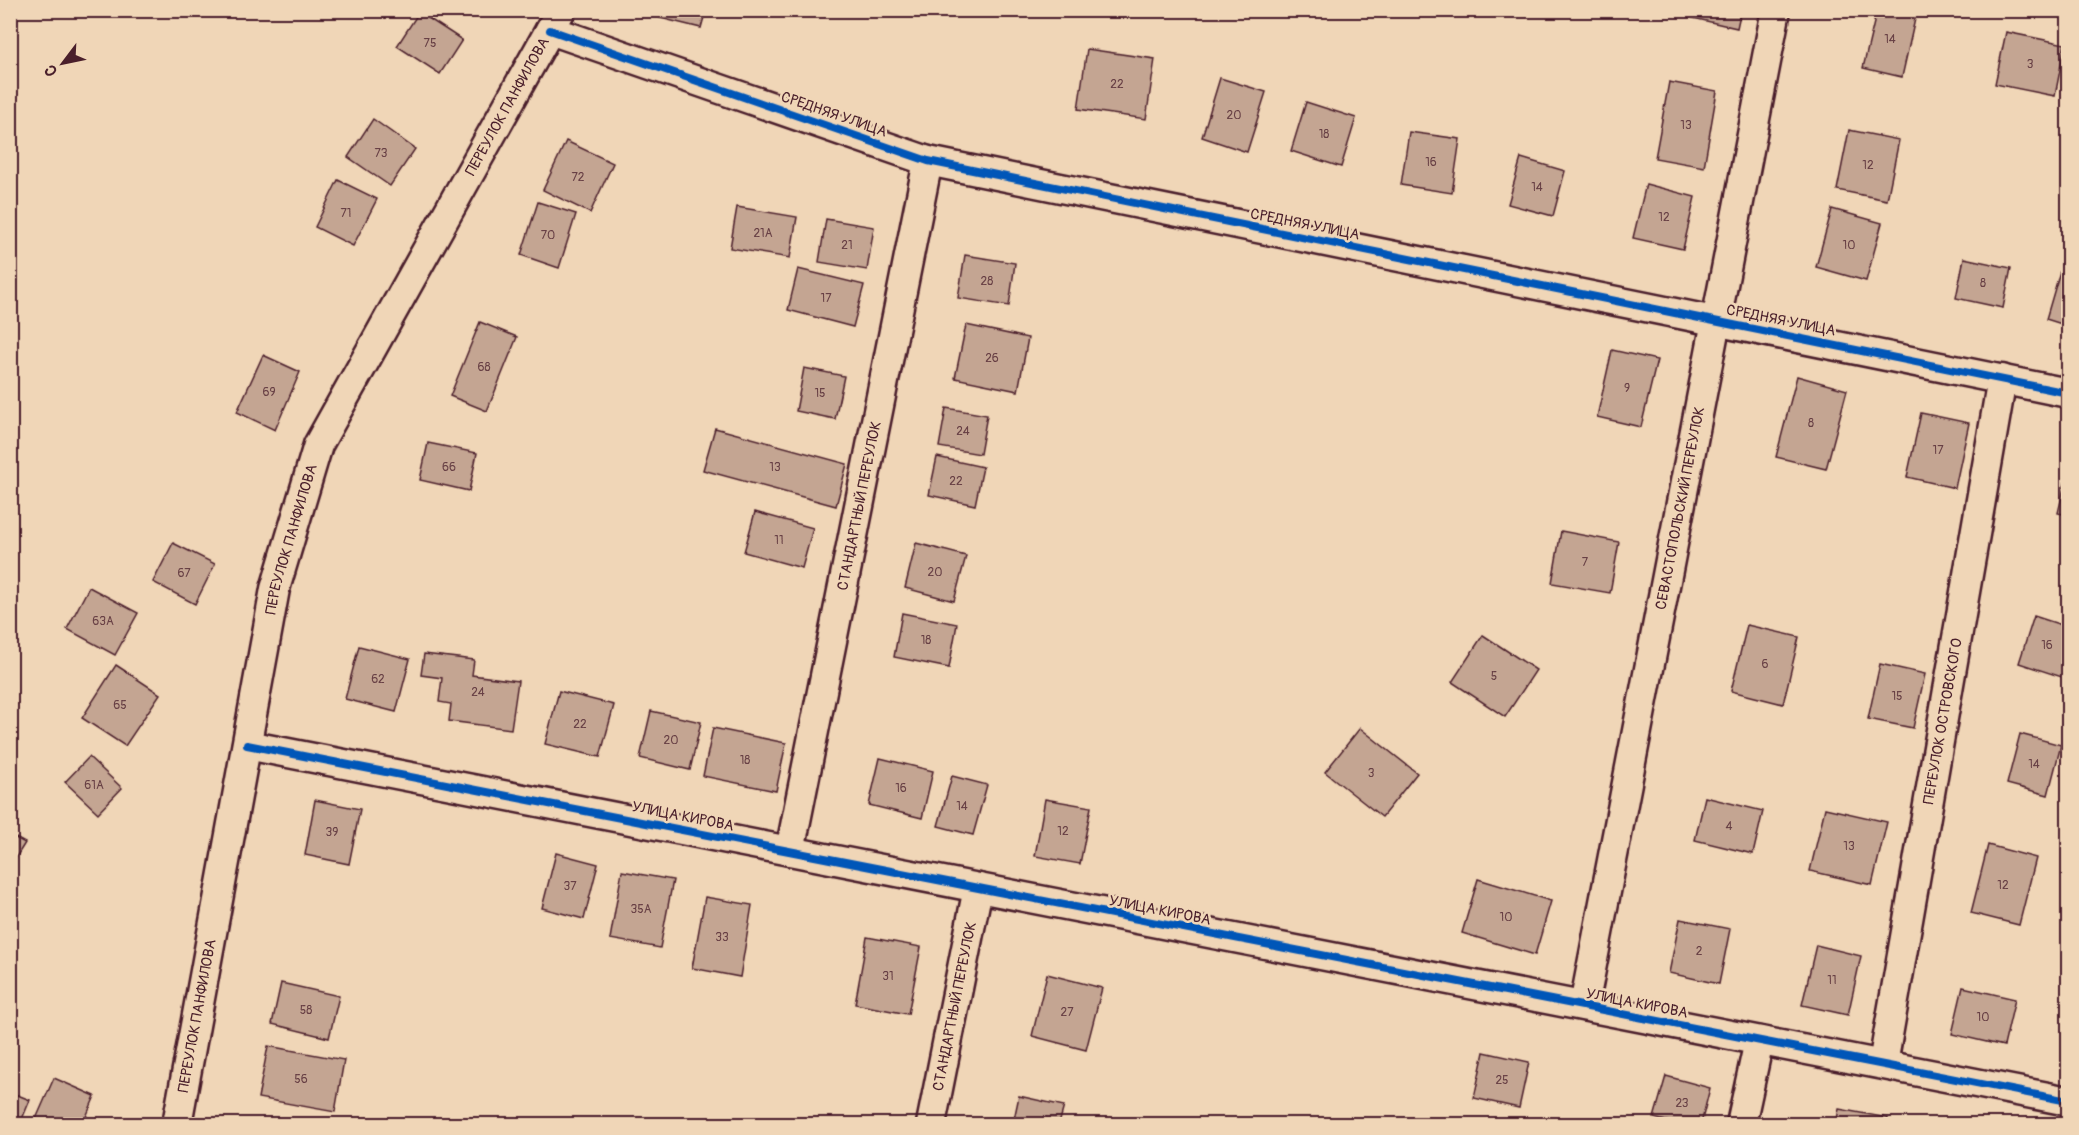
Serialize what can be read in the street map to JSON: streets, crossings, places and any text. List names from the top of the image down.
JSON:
{
  "streets": {
    "street": [
      "ПЕРЕУЛОК ПАНФИЛОВА",
      "СРЕДНЯЯ УЛИЦА",
      "СТАНДАРТНЫЙ ПЕРЕУЛОК",
      "СЕВАСТОПОЛЬСКИЙ ПЕРЕУЛОК",
      "ПЕРЕУЛОК ОСТРОВСКОГО",
      "УЛИЦА КИРОВА"
    ]
  },
  "crossings": [
    ["ПЕРЕУЛОК ПАНФИЛОВА", "СРЕДНЯЯ УЛИЦА"],
    ["ПЕРЕУЛОК ПАНФИЛОВА", "УЛИЦА КИРОВА"],
    ["СРЕДНЯЯ УЛИЦА", "СТАНДАРТНЫЙ ПЕРЕУЛОК"],
    ["СРЕДНЯЯ УЛИЦА", "СЕВАСТОПОЛЬСКИЙ ПЕРЕУЛОК"],
    ["СРЕДНЯЯ УЛИЦА", "ПЕРЕУЛОК ОСТРОВСКОГО"],
    ["СТАНДАРТНЫЙ ПЕРЕУЛОК", "УЛИЦА КИРОВА"],
    ["СЕВАСТОПОЛЬСКИЙ ПЕРЕУЛОК", "УЛИЦА КИРОВА"],
    ["ПЕРЕУЛОК ОСТРОВСКОГО", "УЛИЦА КИРОВА"]
  ],
  "house_numbers": [
    "14",
    "75",
    "3",
    "22",
    "20",
    "13",
    "18",
    "73",
    "16",
    "12",
    "72",
    "14",
    "71",
    "12",
    "21А",
    "70",
    "21",
    "10",
    "28",
    "8",
    "17",
    "26",
    "68",
    "9",
    "69",
    "15",
    "8",
    "24",
    "17",
    "66",
    "13",
    "22",
    "11",
    "7",
    "20",
    "67",
    "63А",
    "18",
    "16",
    "6",
    "5",
    "62",
    "24",
    "15",
    "65",
    "22",
    "20",
    "18",
    "14",
    "3",
    "61А",
    "16",
    "14",
    "4",
    "12",
    "39",
    "13",
    "12",
    "37",
    "35А",
    "10",
    "33",
    "2",
    "31",
    "11",
    "58",
    "27",
    "10",
    "56",
    "25",
    "23"
  ],
  "north": "bottom left"
}
